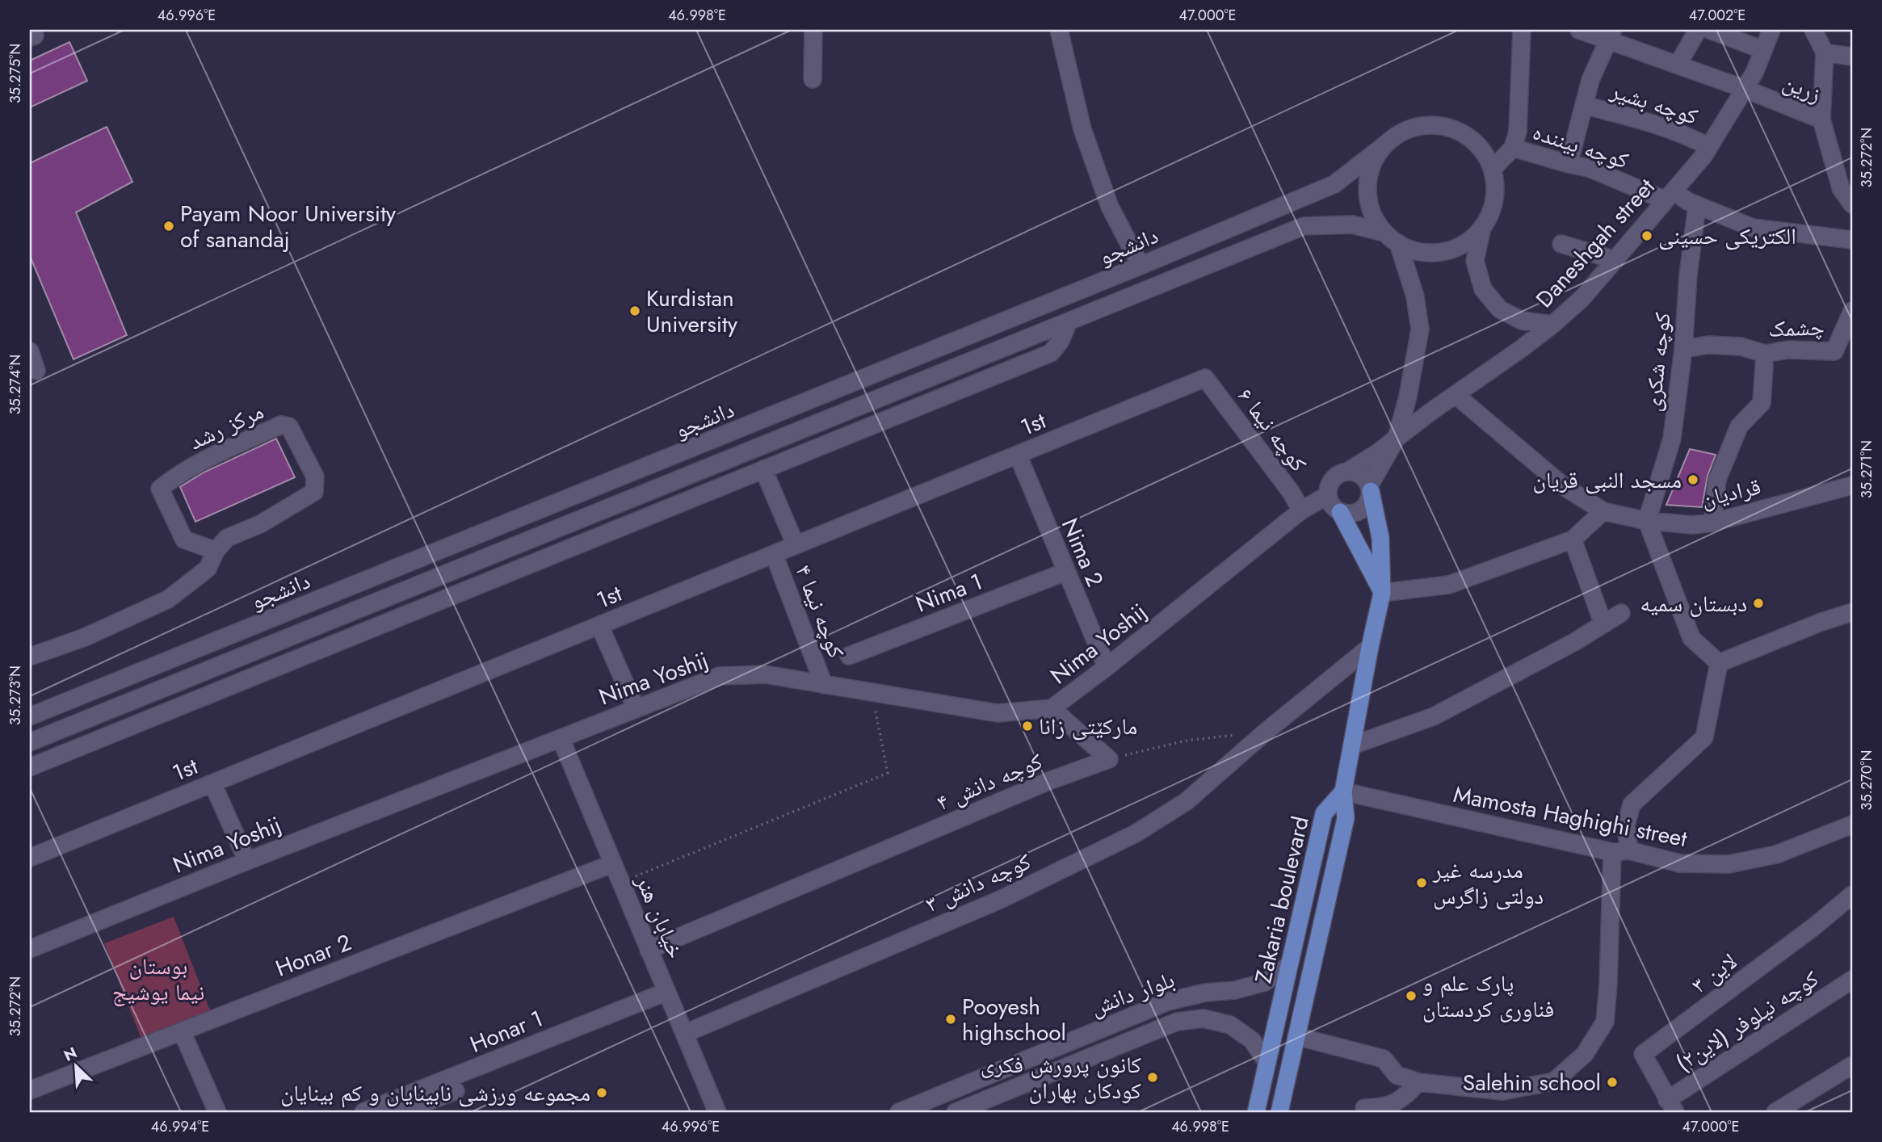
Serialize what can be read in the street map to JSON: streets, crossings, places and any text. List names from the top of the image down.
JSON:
{
  "streets": {
    "main road": ["Zakaria boulevard"],
    "street": [
      "زرین",
      "کوچه بشیر",
      "کوچه بیننده",
      "Daneshgah street",
      "دانشجو",
      "چشمک",
      "کوچه شکری",
      "1st",
      "مرکز رشد",
      "کوچه نیما ۶",
      "قرادیان",
      "Nima 2",
      "Nima 1",
      "کوچه نیما ۴",
      "Nima Yoshij",
      "کوچه دانش ۴",
      "Mamosta Haghighi street",
      "کوچه دانش ۳",
      "خیابان هنر",
      "Honar 2",
      "لاین ۳",
      "بلوار دانش",
      "کوچه نیلوفر (لاین۲)",
      "Honar 1"
    ]
  },
  "crossings": [
    ["زرین", "Daneshgah street"],
    ["کوچه بشیر", "Daneshgah street"],
    ["کوچه بیننده", "Daneshgah street"],
    ["کوچه بیننده", "کوچه شکری"],
    ["Daneshgah street", "قرادیان"],
    ["Daneshgah street", "Nima Yoshij"],
    ["چشمک", "کوچه شکری"],
    ["کوچه شکری", "قرادیان"],
    ["1st", "کوچه نیما ۶"],
    ["1st", "Nima 2"],
    ["1st", "کوچه نیما ۴"],
    ["کوچه نیما ۶", "Nima Yoshij"],
    ["Nima 2", "Nima 1"],
    ["Nima 2", "Nima Yoshij"],
    ["کوچه نیما ۴", "Nima Yoshij"],
    ["Nima Yoshij", "خیابان هنر"],
    ["کوچه دانش ۴", "خیابان هنر"],
    ["Mamosta Haghighi street", "Zakaria boulevard"],
    ["کوچه دانش ۳", "خیابان هنر"],
    ["Zakaria boulevard", "بلوار دانش"],
    ["خیابان هنر", "Honar 2"],
    ["خیابان هنر", "Honar 1"],
    ["لاین ۳", "کوچه نیلوفر (لاین۲)"]
  ],
  "parks": ["بوستان نیما یوشیج"],
  "places": [
    "Payam Noor University of sanandaj",
    "الکتریکی حسینی",
    "Kurdistan University",
    "مسجد النبی قریان",
    "دبستان سمیه",
    "مارکێتی زانا",
    "مدرسه غیر دولتی زاگرس",
    "پارک علم و فناوری کردستان",
    "Pooyesh highschool",
    "کانون پرورش فکری کودکان بهاران",
    "Salehin school",
    "مجموعه ورزشی نابینایان و کم بینایان"
  ],
  "north": "top left",
  "coordinates": [
    "46.996°E",
    "46.998°E",
    "47.000°E",
    "47.002°E",
    "35.275°N",
    "35.272°N",
    "35.274°N",
    "35.271°N",
    "35.273°N",
    "35.270°N",
    "46.994°E"
  ]
}
